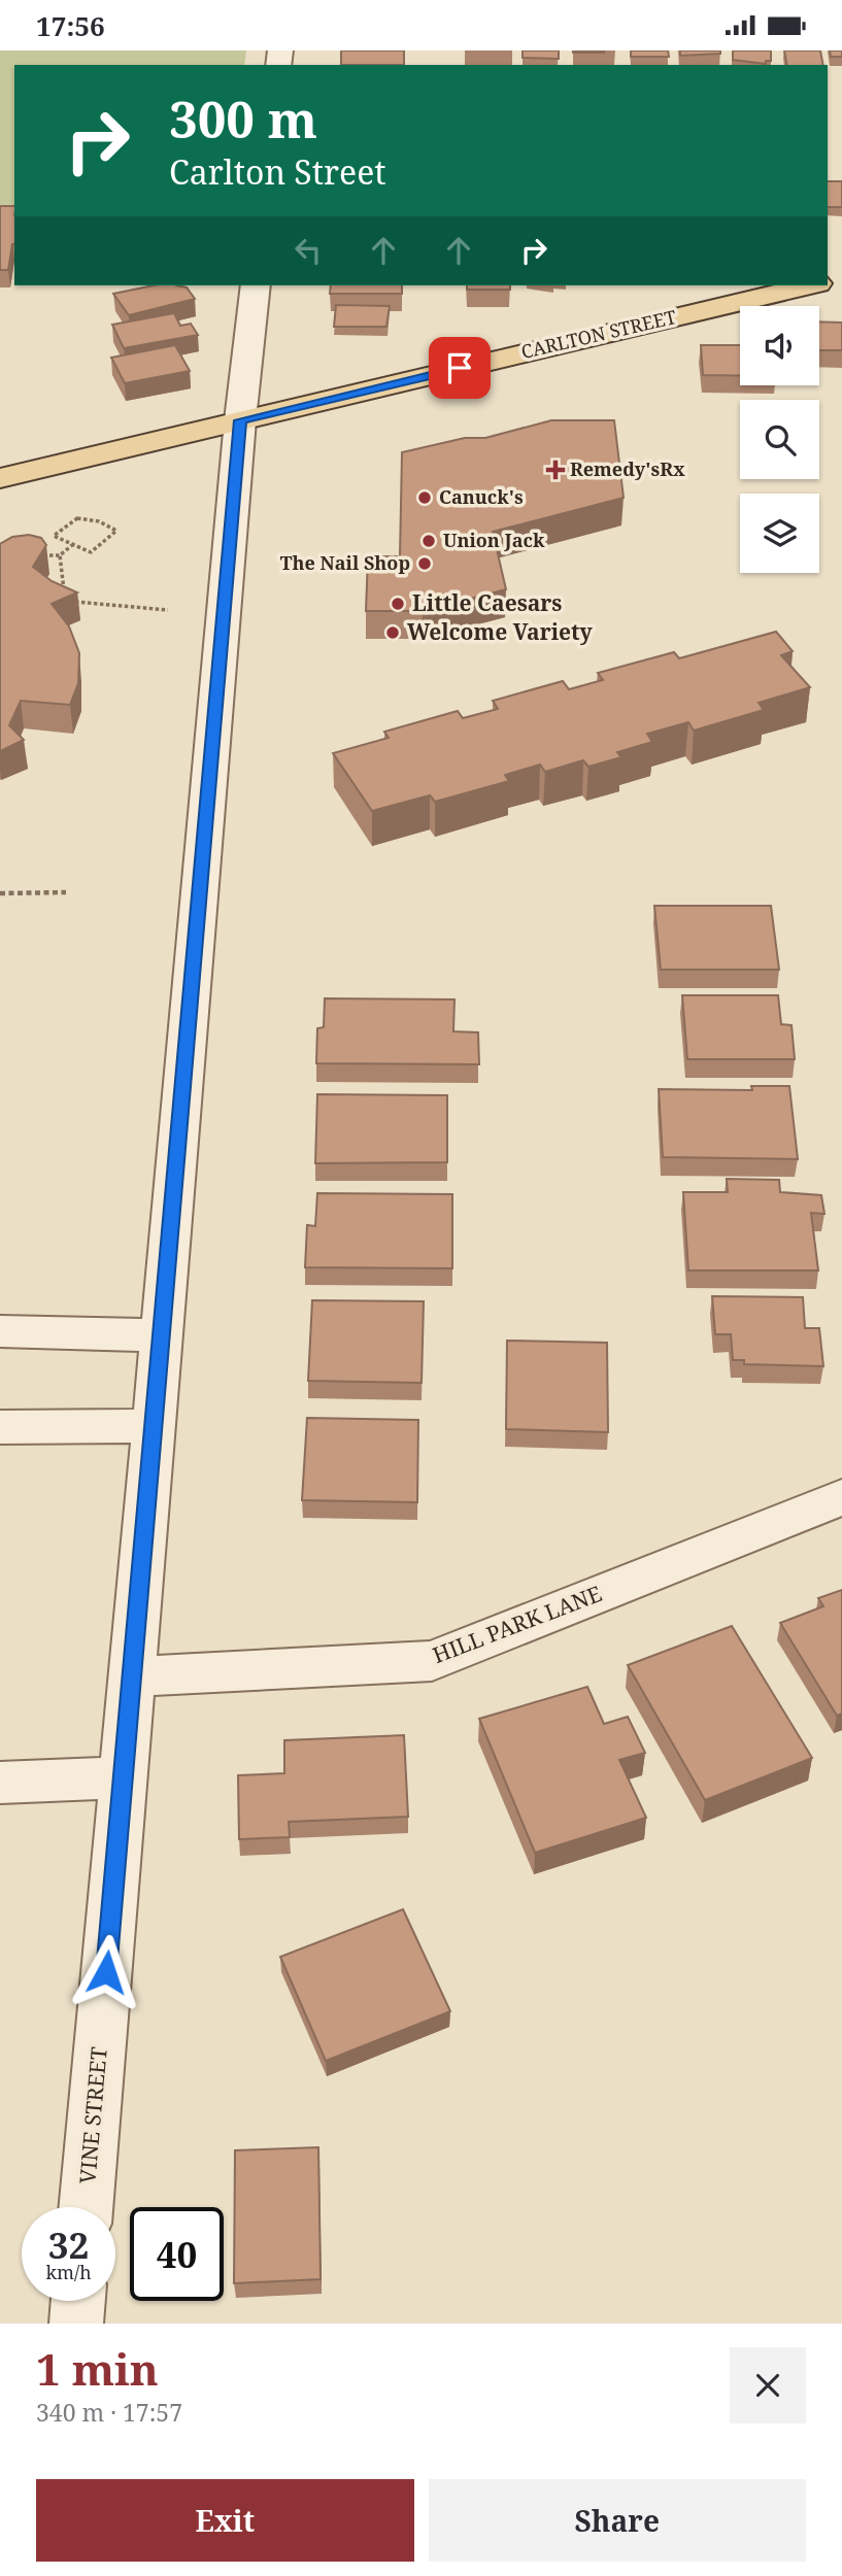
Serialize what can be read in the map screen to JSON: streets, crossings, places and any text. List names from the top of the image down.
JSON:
{
  "streets": {
    "main road": ["CARLTON STREET"],
    "street": ["HILL PARK LANE", "VINE STREET"]
  },
  "crossings": [
    ["CARLTON STREET", "VINE STREET"],
    ["HILL PARK LANE", "VINE STREET"]
  ],
  "places": {
    "health": ["Remedy'sRx"],
    "other": [
      "Canuck's",
      "Union Jack",
      "The Nail Shop",
      "Little Caesars",
      "Welcome Variety"
    ]
  },
  "page": {
    "status": "17:56",
    "turn": ["300 m", "Carlton Street"],
    "speed": "32 km/h",
    "limit": "40",
    "heading": ["1 min", "340 m · 17:57"],
    "buttons": ["Exit", "Share"]
  }
}
